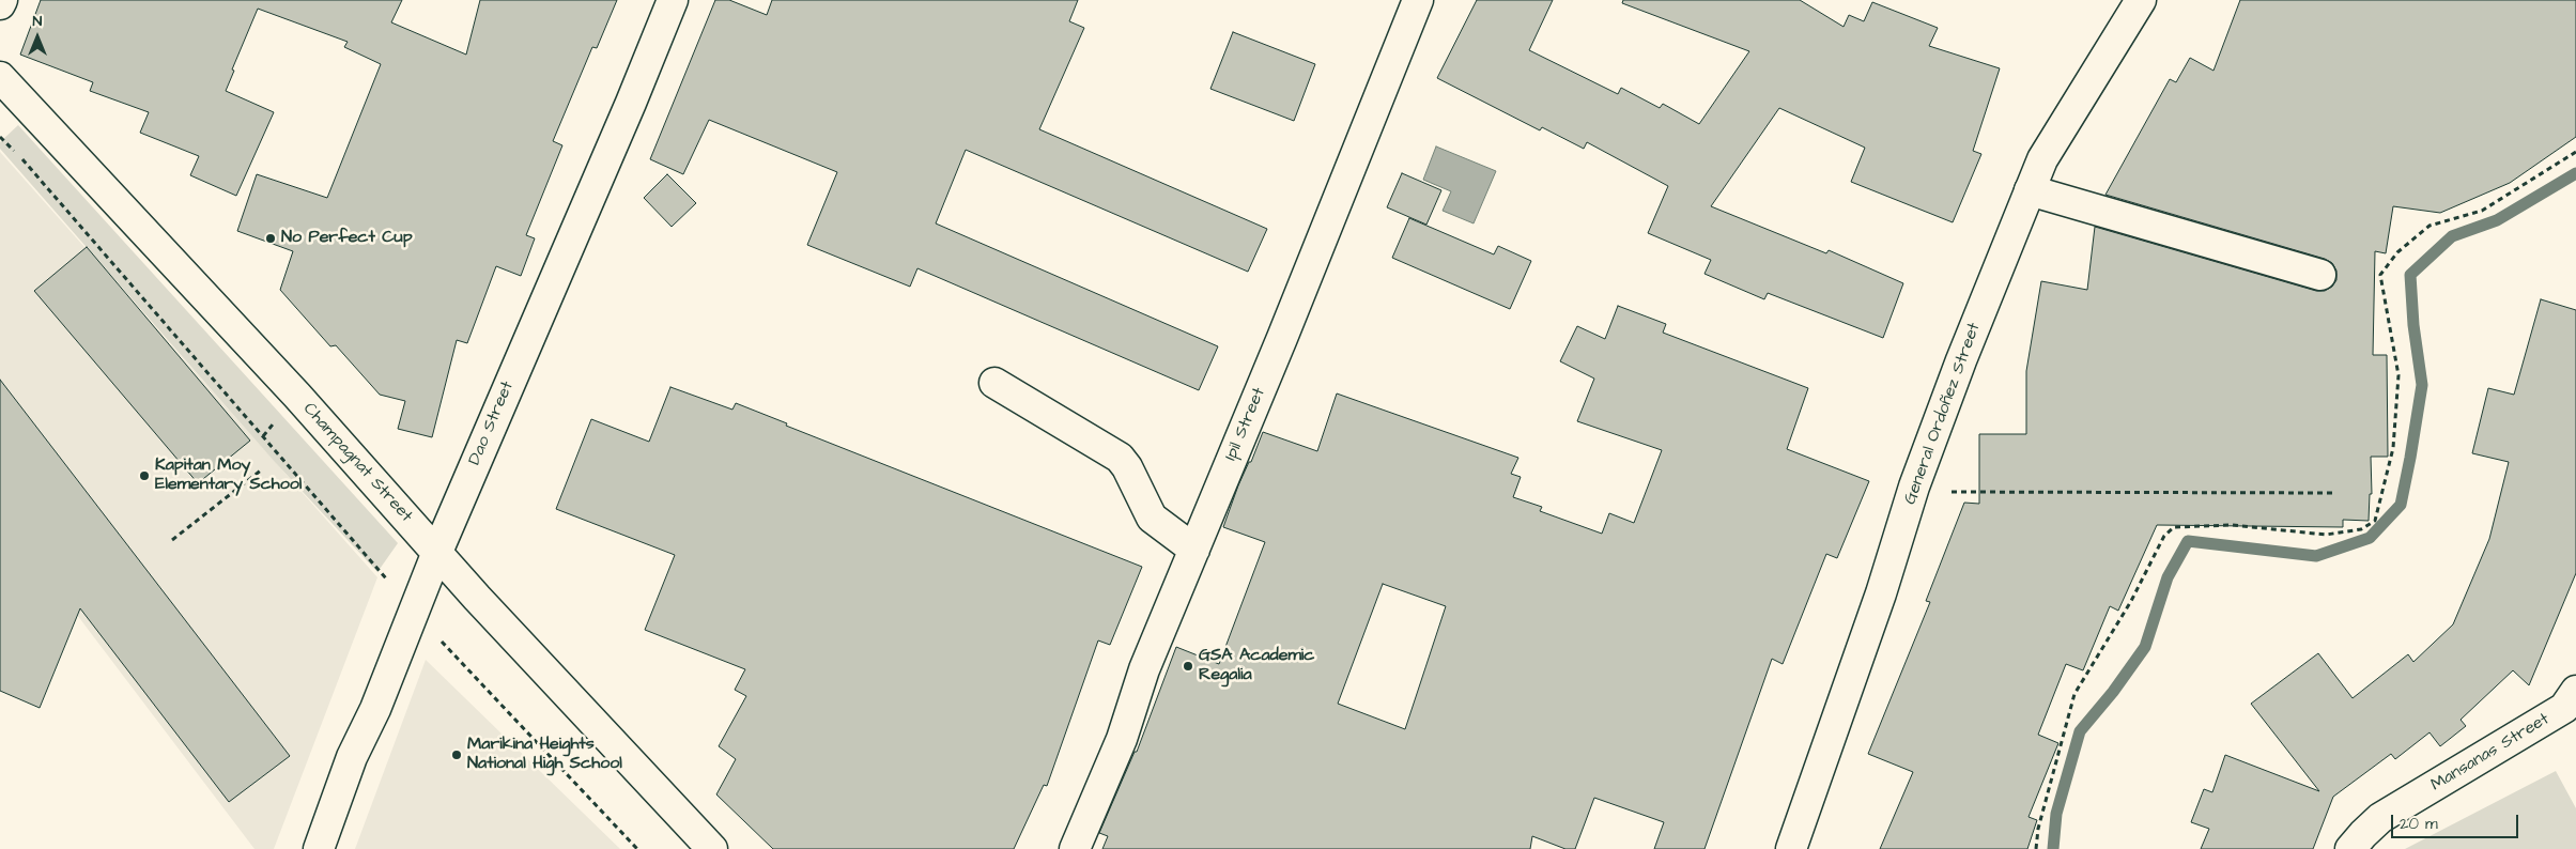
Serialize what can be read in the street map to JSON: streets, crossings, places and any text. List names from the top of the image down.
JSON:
{
  "streets": {
    "street": [
      "General Ordoñez Street",
      "Dao Street",
      "Ipil Street",
      "Champagnat Street",
      "Mansanas Street"
    ]
  },
  "crossings": [
    ["Dao Street", "Champagnat Street"]
  ],
  "places": [
    "No Perfect Cup",
    "Kapitan Moy Elementary School",
    "GSA Academic Regalia",
    "Marikina Heights National High School"
  ],
  "scale_bar": "20 m",
  "north": "top"
}
